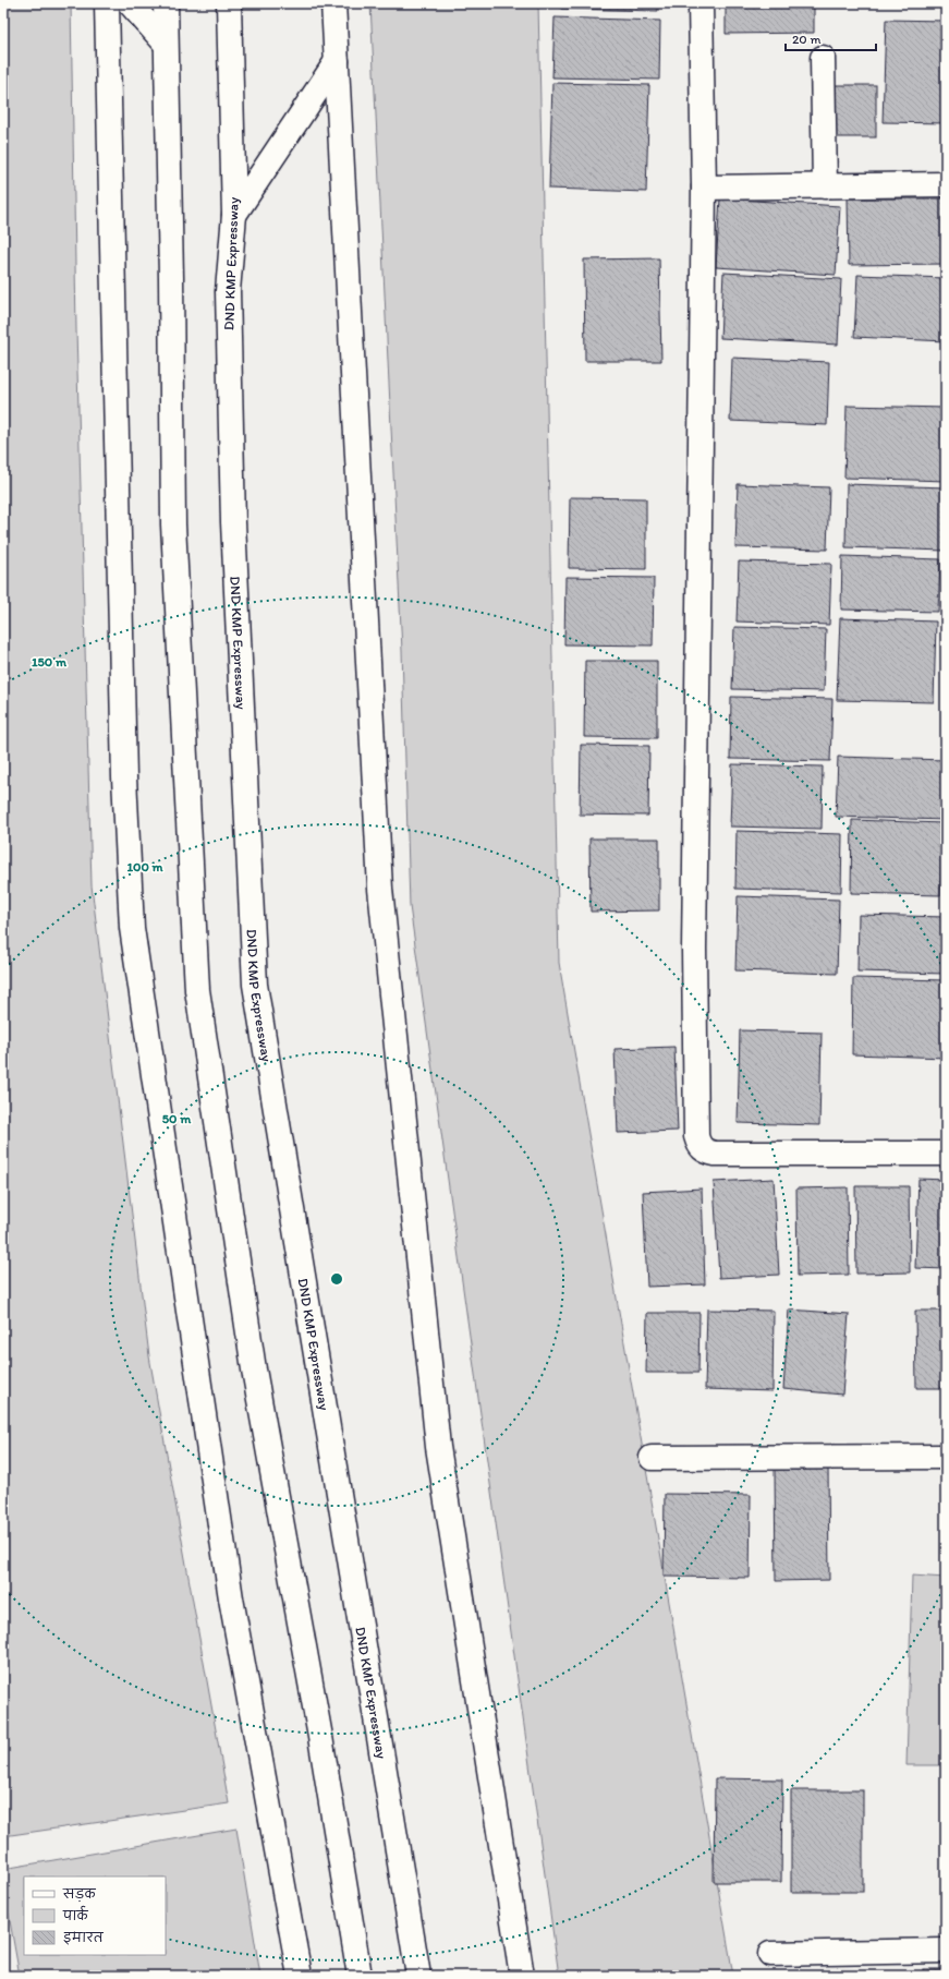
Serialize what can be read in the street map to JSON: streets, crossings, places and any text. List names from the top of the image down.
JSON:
{
  "streets": {
    "main road": ["DND KMP Expressway"]
  },
  "legend": ["सड़क", "पार्क", "इमारत"],
  "scale_bar": "20 m",
  "rings": ["150 m", "100 m", "50 m"]
}
